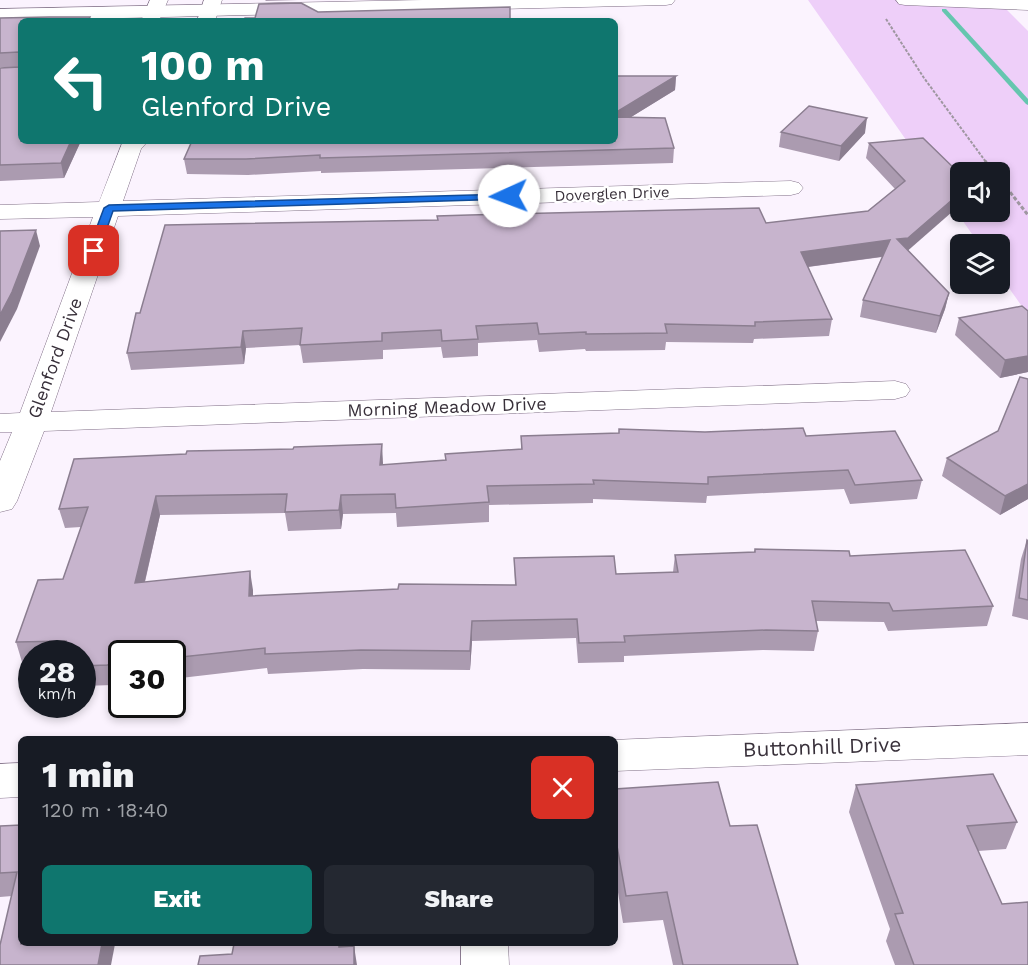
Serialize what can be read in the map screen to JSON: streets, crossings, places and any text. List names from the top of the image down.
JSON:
{
  "streets": {
    "street": [
      "Doverglen Drive",
      "Glenford Drive",
      "Morning Meadow Drive",
      "Buttonhill Drive"
    ]
  },
  "crossings": [
    ["Doverglen Drive", "Glenford Drive"],
    ["Glenford Drive", "Morning Meadow Drive"]
  ],
  "page": {
    "turn": ["100 m", "Glenford Drive"],
    "speed": "28 km/h",
    "limit": "30",
    "heading": ["1 min", "120 m · 18:40"],
    "buttons": ["Exit", "Share"]
  }
}
